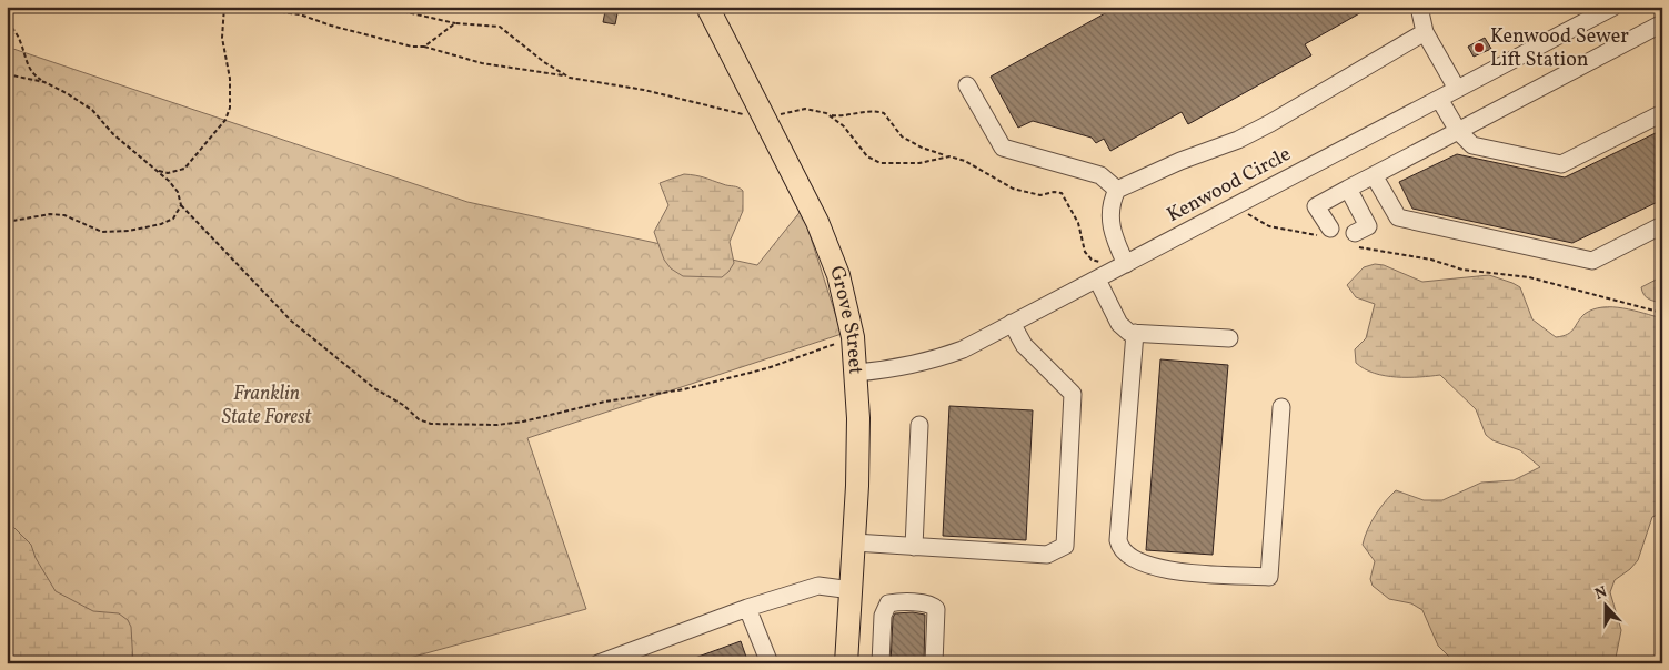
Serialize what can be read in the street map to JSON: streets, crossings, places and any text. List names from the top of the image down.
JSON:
{
  "streets": {
    "main road": ["Grove Street"],
    "street": ["Kenwood Circle"]
  },
  "crossings": [
    ["Kenwood Circle", "Grove Street"]
  ],
  "parks": ["Franklin State Forest"],
  "places": ["Kenwood Sewer Lift Station"],
  "north": "top"
}
